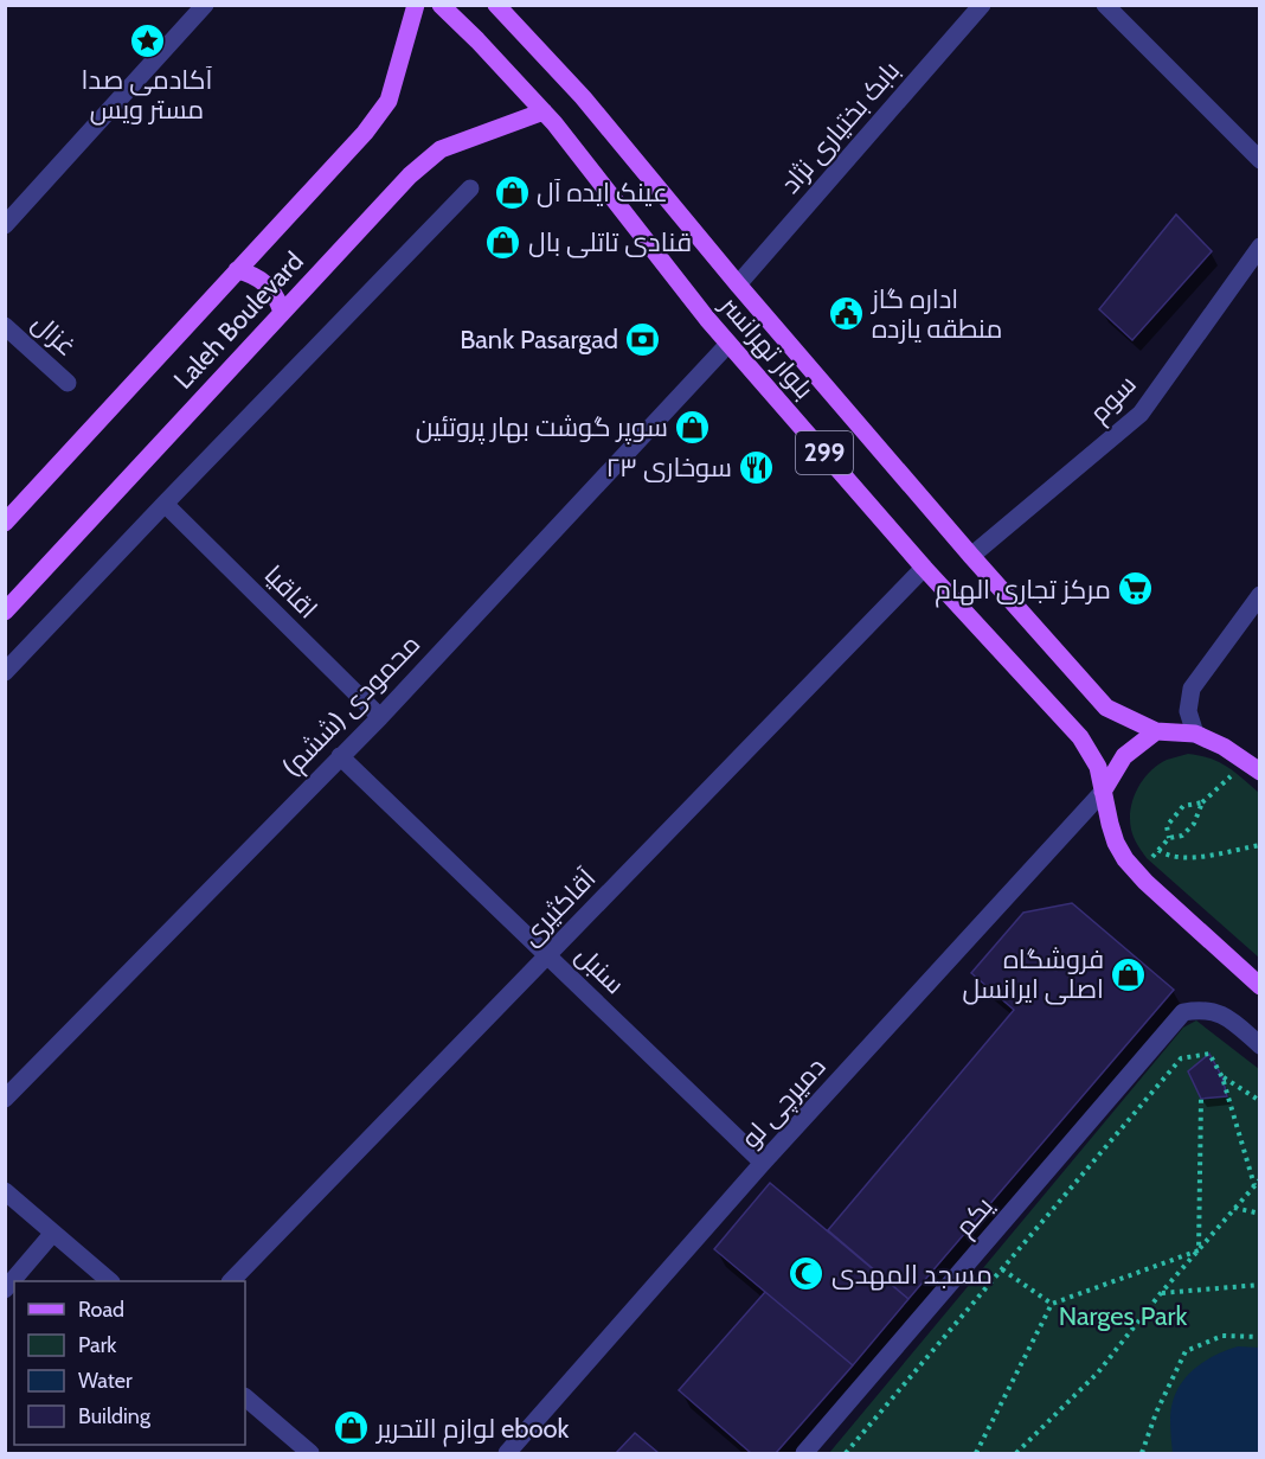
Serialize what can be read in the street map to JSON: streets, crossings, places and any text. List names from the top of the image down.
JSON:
{
  "streets": {
    "main road": ["Laleh Boulevard", "بلوار تهرانسر", "299"],
    "street": [
      "بابک بختیاری نژاد",
      "غزال",
      "سوم",
      "اقاقیا",
      "محمودی (ششم)",
      "آقاکثیری",
      "سنبل",
      "دمیرچی لو",
      "یکم"
    ]
  },
  "crossings": [
    ["بابک بختیاری نژاد", "بلوار تهرانسر"],
    ["Laleh Boulevard", "بلوار تهرانسر"],
    ["بلوار تهرانسر", "سوم"],
    ["بلوار تهرانسر", "محمودی (ششم)"],
    ["بلوار تهرانسر", "آقاکثیری"],
    ["بلوار تهرانسر", "دمیرچی لو"],
    ["اقاقیا", "محمودی (ششم)"],
    ["محمودی (ششم)", "سنبل"],
    ["آقاکثیری", "سنبل"],
    ["سنبل", "دمیرچی لو"]
  ],
  "parks": ["Narges Park"],
  "places": {
    "place": ["آکادمی صدا مستر ویس"],
    "shop": [
      "عینک ایده آل",
      "قنادی تاتلی بال",
      "سوپر گوشت بهار پروتئین",
      "فروشگاه اصلی ایرانسل",
      "لوازم التحریر ebook"
    ],
    "public building": ["اداره گاز منطقه یازده"],
    "bank": ["Bank Pasargad"],
    "restaurant": ["سوخاری ۲۳"],
    "supermarket": ["مرکز تجاری الهام"],
    "mosque": ["مسجد المهدی"]
  },
  "legend": [
    "Road",
    "Park",
    "Water",
    "Building"
  ]
}
